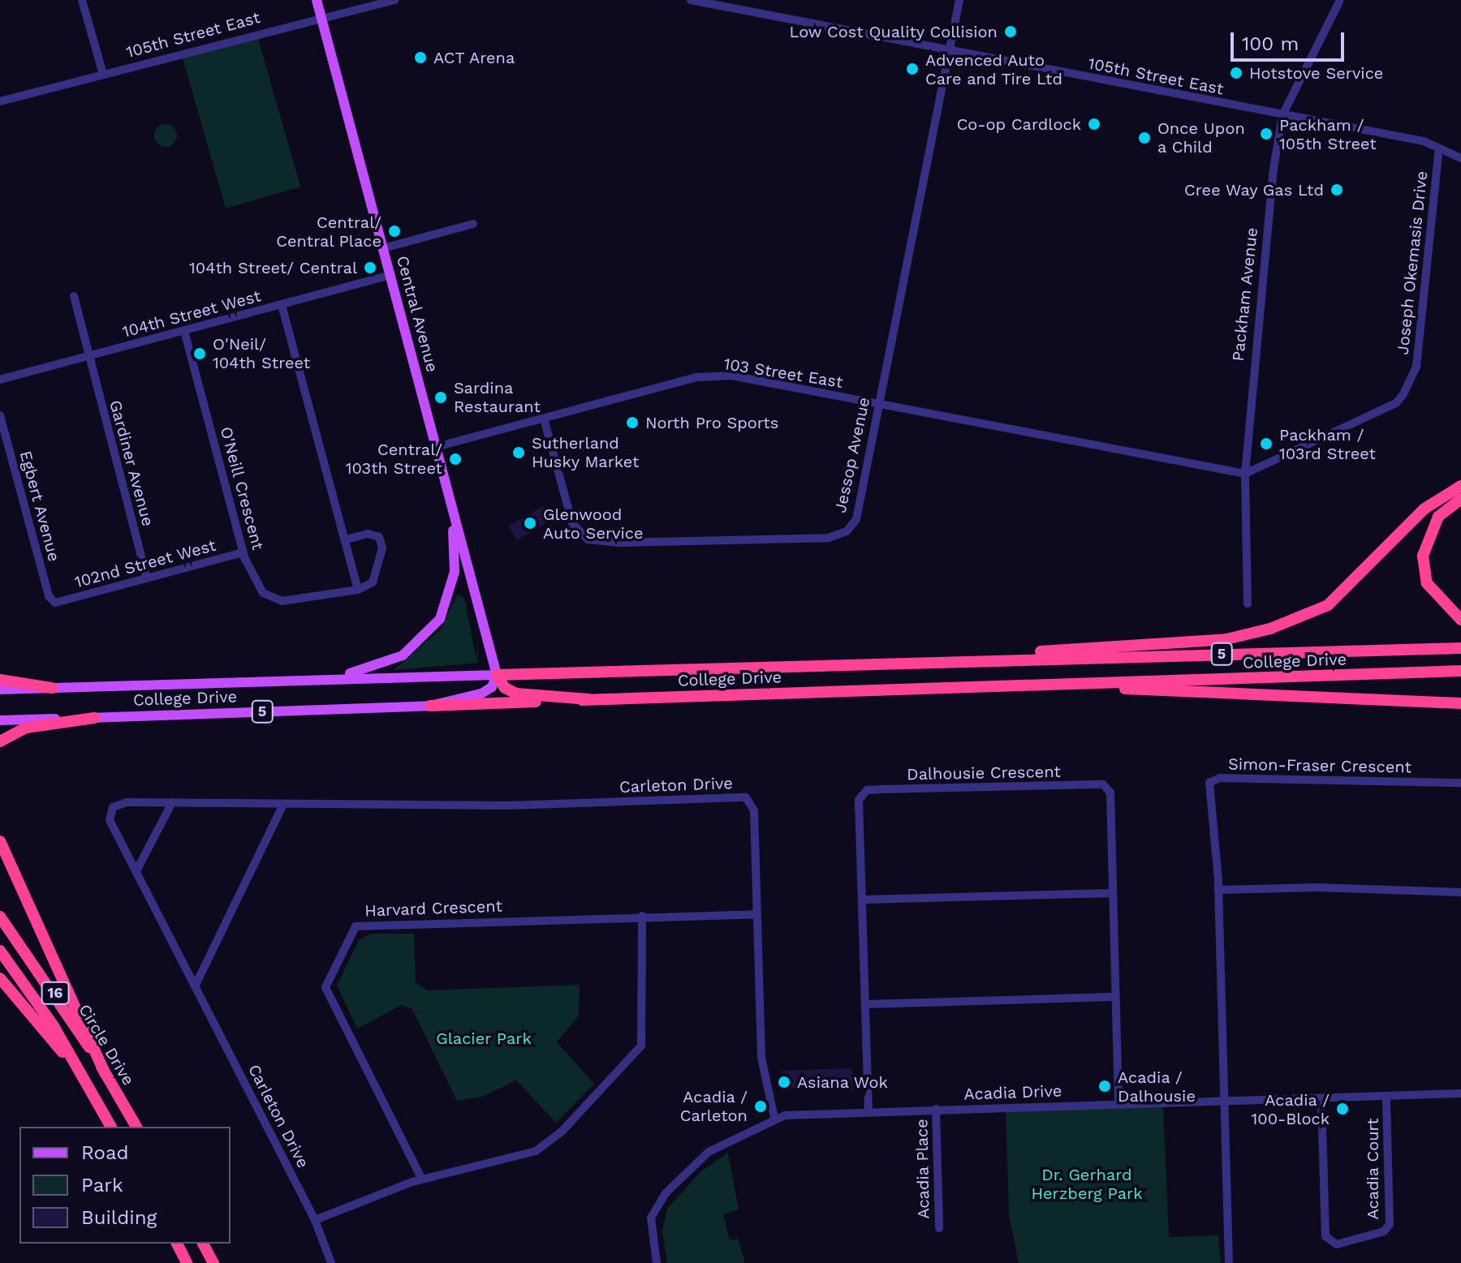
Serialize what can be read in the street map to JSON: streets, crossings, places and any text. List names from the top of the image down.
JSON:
{
  "streets": {
    "highway": [
      "5",
      "College Drive",
      "16",
      "Circle Drive"
    ],
    "main road": ["Central Avenue"],
    "street": [
      "105th Street East",
      "Joseph Okemasis Drive",
      "Packham Avenue",
      "104th Street West",
      "103 Street East",
      "Jessop Avenue",
      "Gardiner Avenue",
      "O'Neill Crescent",
      "Egbert Avenue",
      "102nd Street West",
      "Simon-Fraser Crescent",
      "Dalhousie Crescent",
      "Carleton Drive",
      "Harvard Crescent",
      "Acadia Drive",
      "Acadia Place",
      "Acadia Court"
    ]
  },
  "crossings": [
    ["105th Street East", "Joseph Okemasis Drive"],
    ["105th Street East", "Packham Avenue"],
    ["105th Street East", "Central Avenue"],
    ["105th Street East", "Jessop Avenue"],
    ["Joseph Okemasis Drive", "Packham Avenue"],
    ["Joseph Okemasis Drive", "103 Street East"],
    ["Packham Avenue", "103 Street East"],
    ["104th Street West", "Central Avenue"],
    ["104th Street West", "Gardiner Avenue"],
    ["104th Street West", "O'Neill Crescent"],
    ["Central Avenue", "103 Street East"],
    ["Central Avenue", "College Drive"],
    ["103 Street East", "Jessop Avenue"],
    ["Gardiner Avenue", "102nd Street West"],
    ["O'Neill Crescent", "102nd Street West"],
    ["Egbert Avenue", "102nd Street West"],
    ["Simon-Fraser Crescent", "Acadia Drive"],
    ["Dalhousie Crescent", "Acadia Drive"],
    ["Carleton Drive", "Harvard Crescent"],
    ["Carleton Drive", "Acadia Drive"],
    ["Acadia Drive", "Acadia Place"],
    ["Acadia Drive", "Acadia Court"]
  ],
  "parks": ["Glacier Park", "Dr. Gerhard Herzberg Park"],
  "places": [
    "Low Cost Quality Collision",
    "ACT Arena",
    "Advenced Auto Care and Tire Ltd",
    "Hotstove Service",
    "Co-op Cardlock",
    "Packham / 105th Street",
    "Once Upon a Child",
    "Cree Way Gas Ltd",
    "Central/ Central Place",
    "104th Street/ Central",
    "O'Neil/ 104th Street",
    "Sardina Restaurant",
    "North Pro Sports",
    "Packham / 103rd Street",
    "Sutherland Husky Market",
    "Central/ 103th Street",
    "Glenwood Auto Service",
    "Asiana Wok",
    "Acadia / Dalhousie",
    "Acadia / Carleton",
    "Acadia / 100-Block"
  ],
  "legend": ["Road", "Park", "Building"],
  "scale_bar": "100 m"
}
